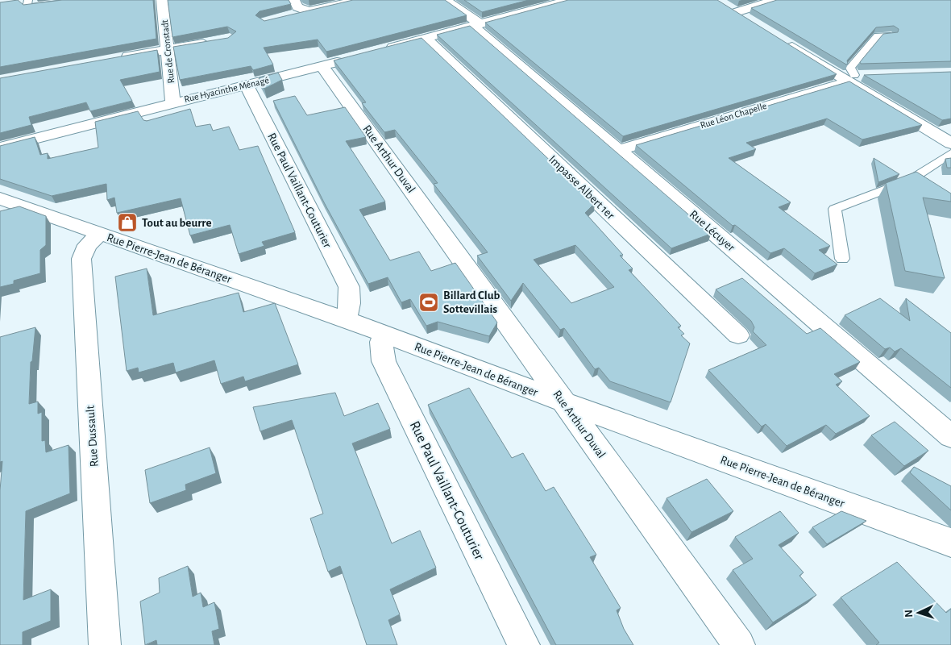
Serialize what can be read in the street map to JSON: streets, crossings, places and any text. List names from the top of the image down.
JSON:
{
  "streets": {
    "street": [
      "Rue de Cronstadt",
      "Rue Hyacinthe Ménagé",
      "Rue Léon Chapelle",
      "Rue Arthur Duval",
      "Impasse Albert 1er",
      "Rue Paul Vaillant-Couturier",
      "Rue Lécuyer",
      "Rue Pierre-Jean de Béranger",
      "Rue Dussault"
    ]
  },
  "crossings": [
    ["Rue de Cronstadt", "Rue Hyacinthe Ménagé"],
    ["Rue Hyacinthe Ménagé", "Rue Arthur Duval"],
    ["Rue Hyacinthe Ménagé", "Rue Paul Vaillant-Couturier"],
    ["Rue Léon Chapelle", "Rue Lécuyer"],
    ["Rue Arthur Duval", "Rue Pierre-Jean de Béranger"],
    ["Rue Paul Vaillant-Couturier", "Rue Pierre-Jean de Béranger"],
    ["Rue Pierre-Jean de Béranger", "Rue Dussault"]
  ],
  "places": {
    "shop": ["Tout au beurre"],
    "sports": ["Billard Club Sottevillais"]
  },
  "north": "left"
}
